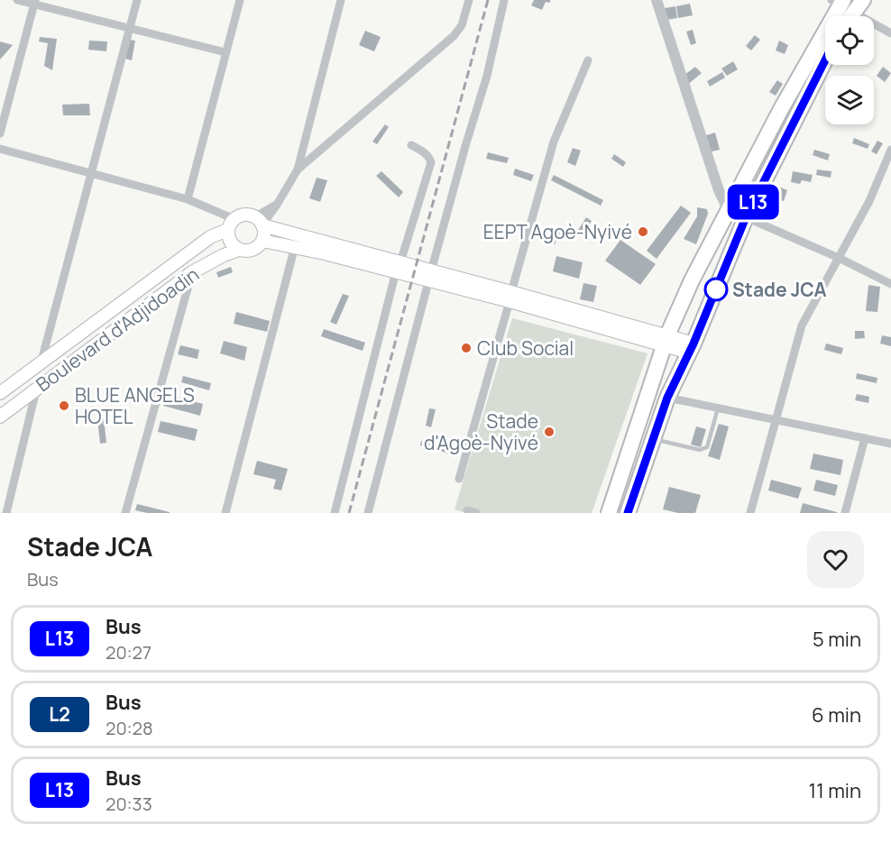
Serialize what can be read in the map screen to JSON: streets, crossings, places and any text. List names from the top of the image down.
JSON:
{
  "streets": {
    "main road": ["Boulevard d'Adjidoadin"]
  },
  "places": [
    "EEPT Agoè-Nyivé",
    "Stade JCA",
    "Club Social",
    "BLUE ANGELS HOTEL",
    "Stade d'Agoè-Nyivé"
  ],
  "lines": ["bus line L13"],
  "page": {
    "on_map": "L13",
    "heading": ["Stade JCA", "Bus"],
    "list": [
      {
        "mark": "L13",
        "name": "Bus",
        "note": "20:27",
        "value": "5 min"
      },
      {
        "mark": "L2",
        "name": "Bus",
        "note": "20:28",
        "value": "6 min"
      },
      {
        "mark": "L13",
        "name": "Bus",
        "note": "20:33",
        "value": "11 min"
      }
    ]
  }
}
